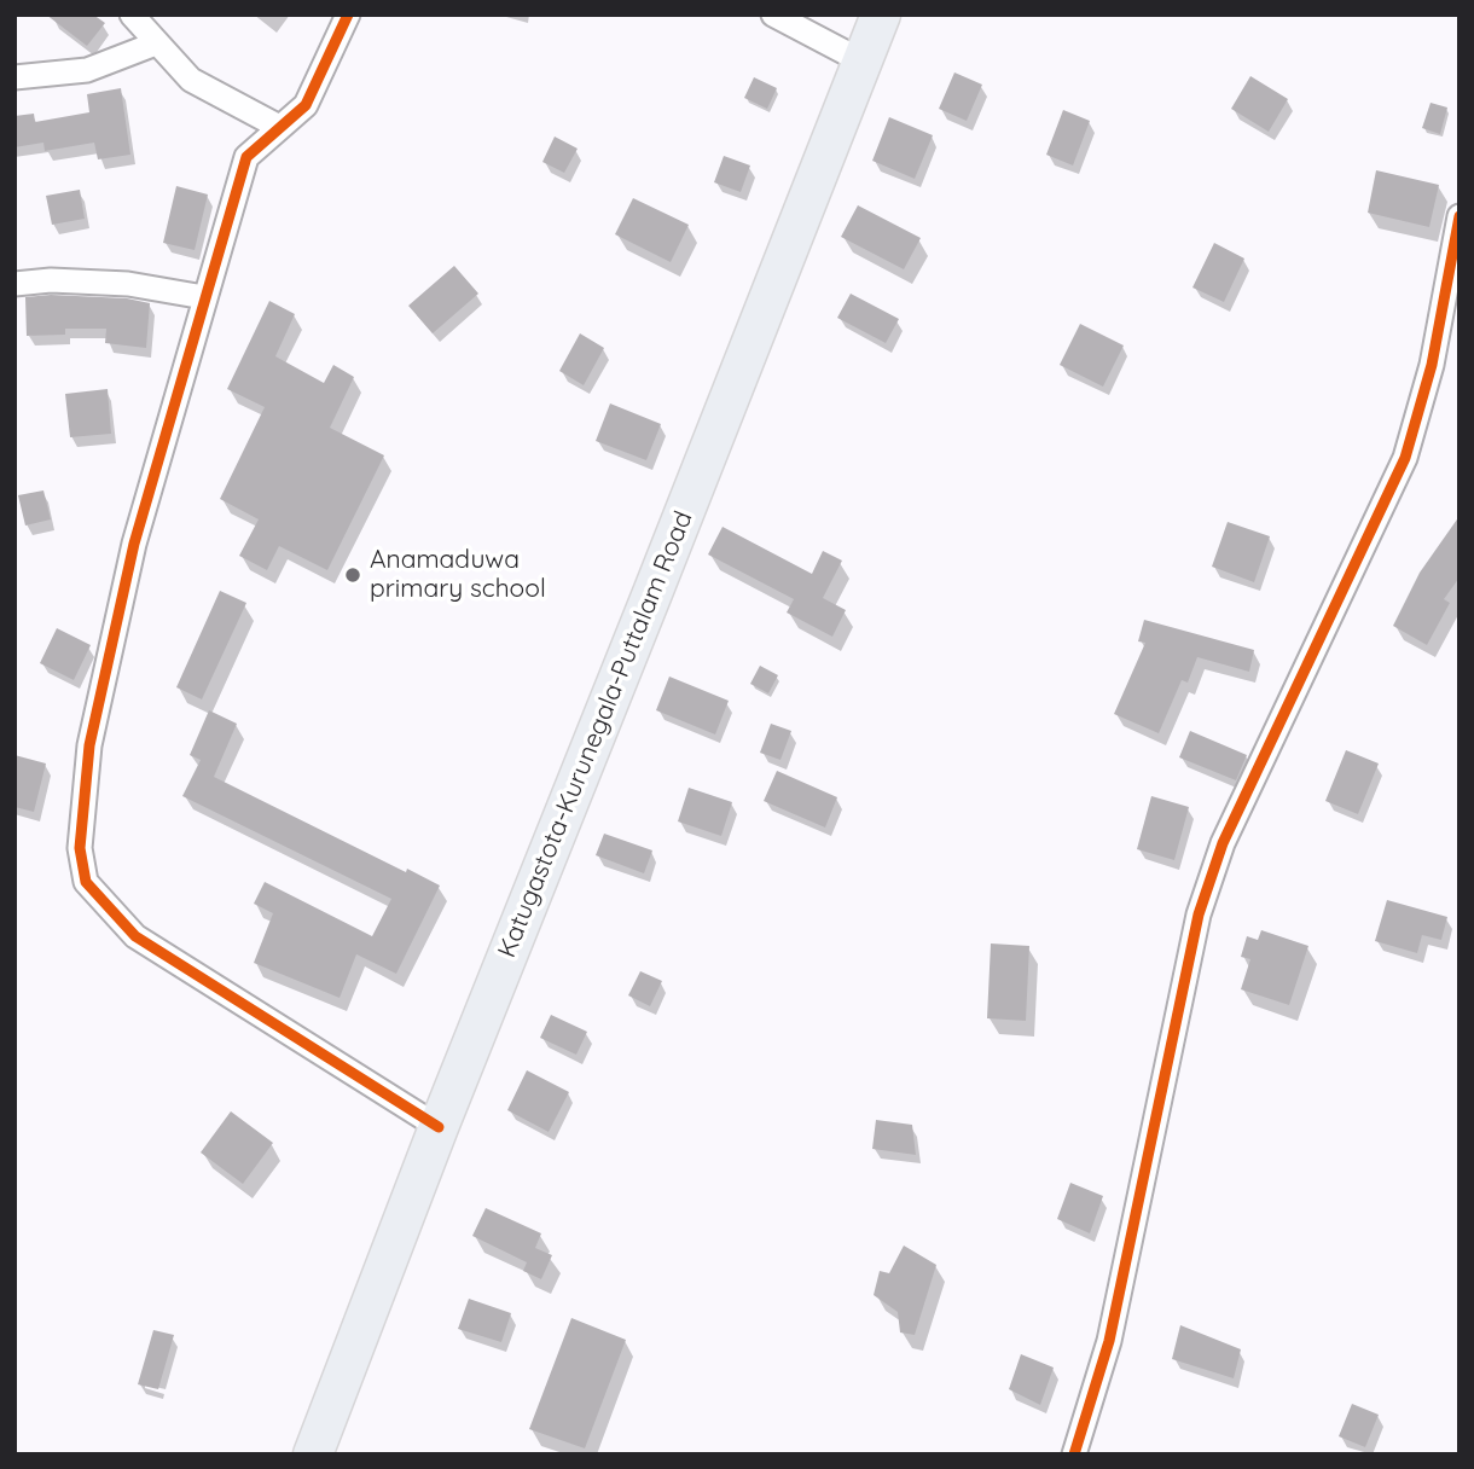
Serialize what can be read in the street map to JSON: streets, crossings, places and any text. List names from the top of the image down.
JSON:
{
  "streets": {
    "highway": ["Katugastota-Kurunegala-Puttalam Road"]
  },
  "places": ["Anamaduwa primary school"]
}
